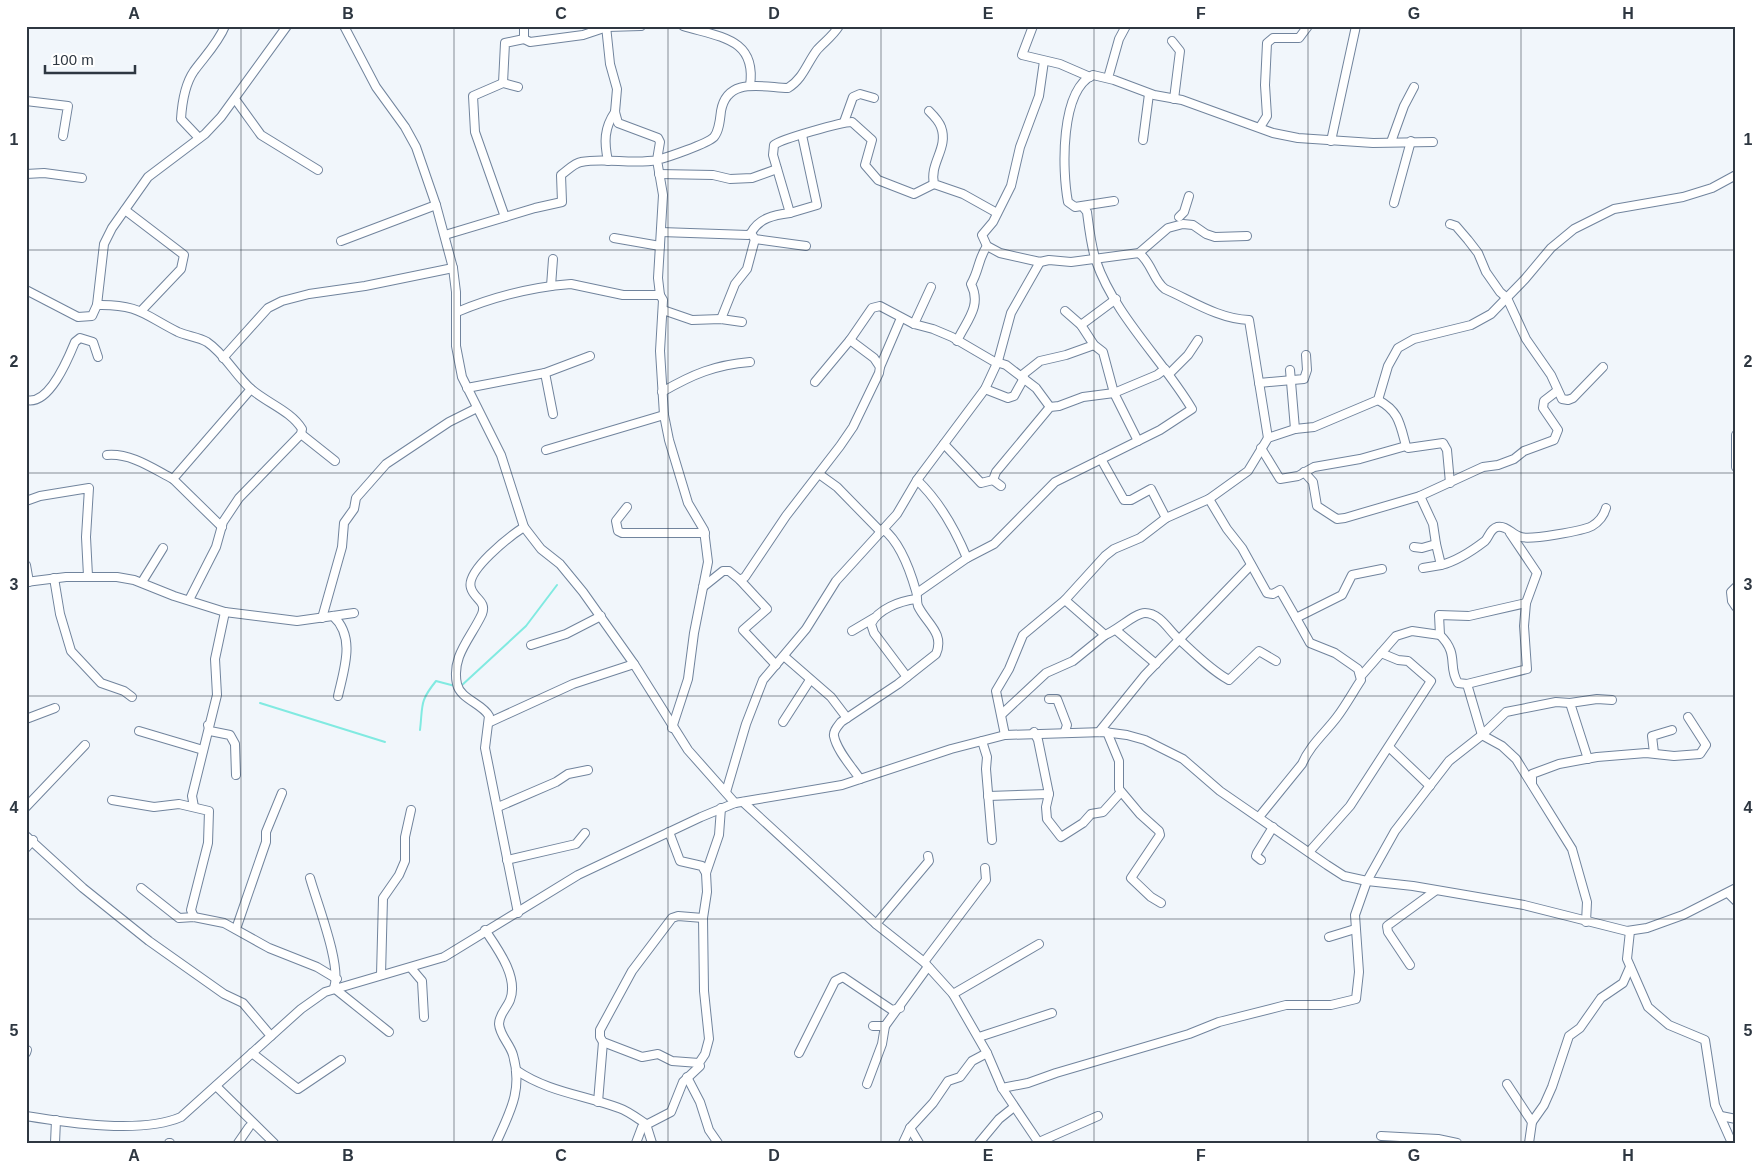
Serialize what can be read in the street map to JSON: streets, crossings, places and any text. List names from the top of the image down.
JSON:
{
  "scale_bar": "100 m",
  "grid": {
    "columns": [
      "A",
      "B",
      "C",
      "D",
      "E",
      "F",
      "G",
      "H"
    ],
    "rows": [
      "1",
      "2",
      "3",
      "4",
      "5"
    ]
  }
}
